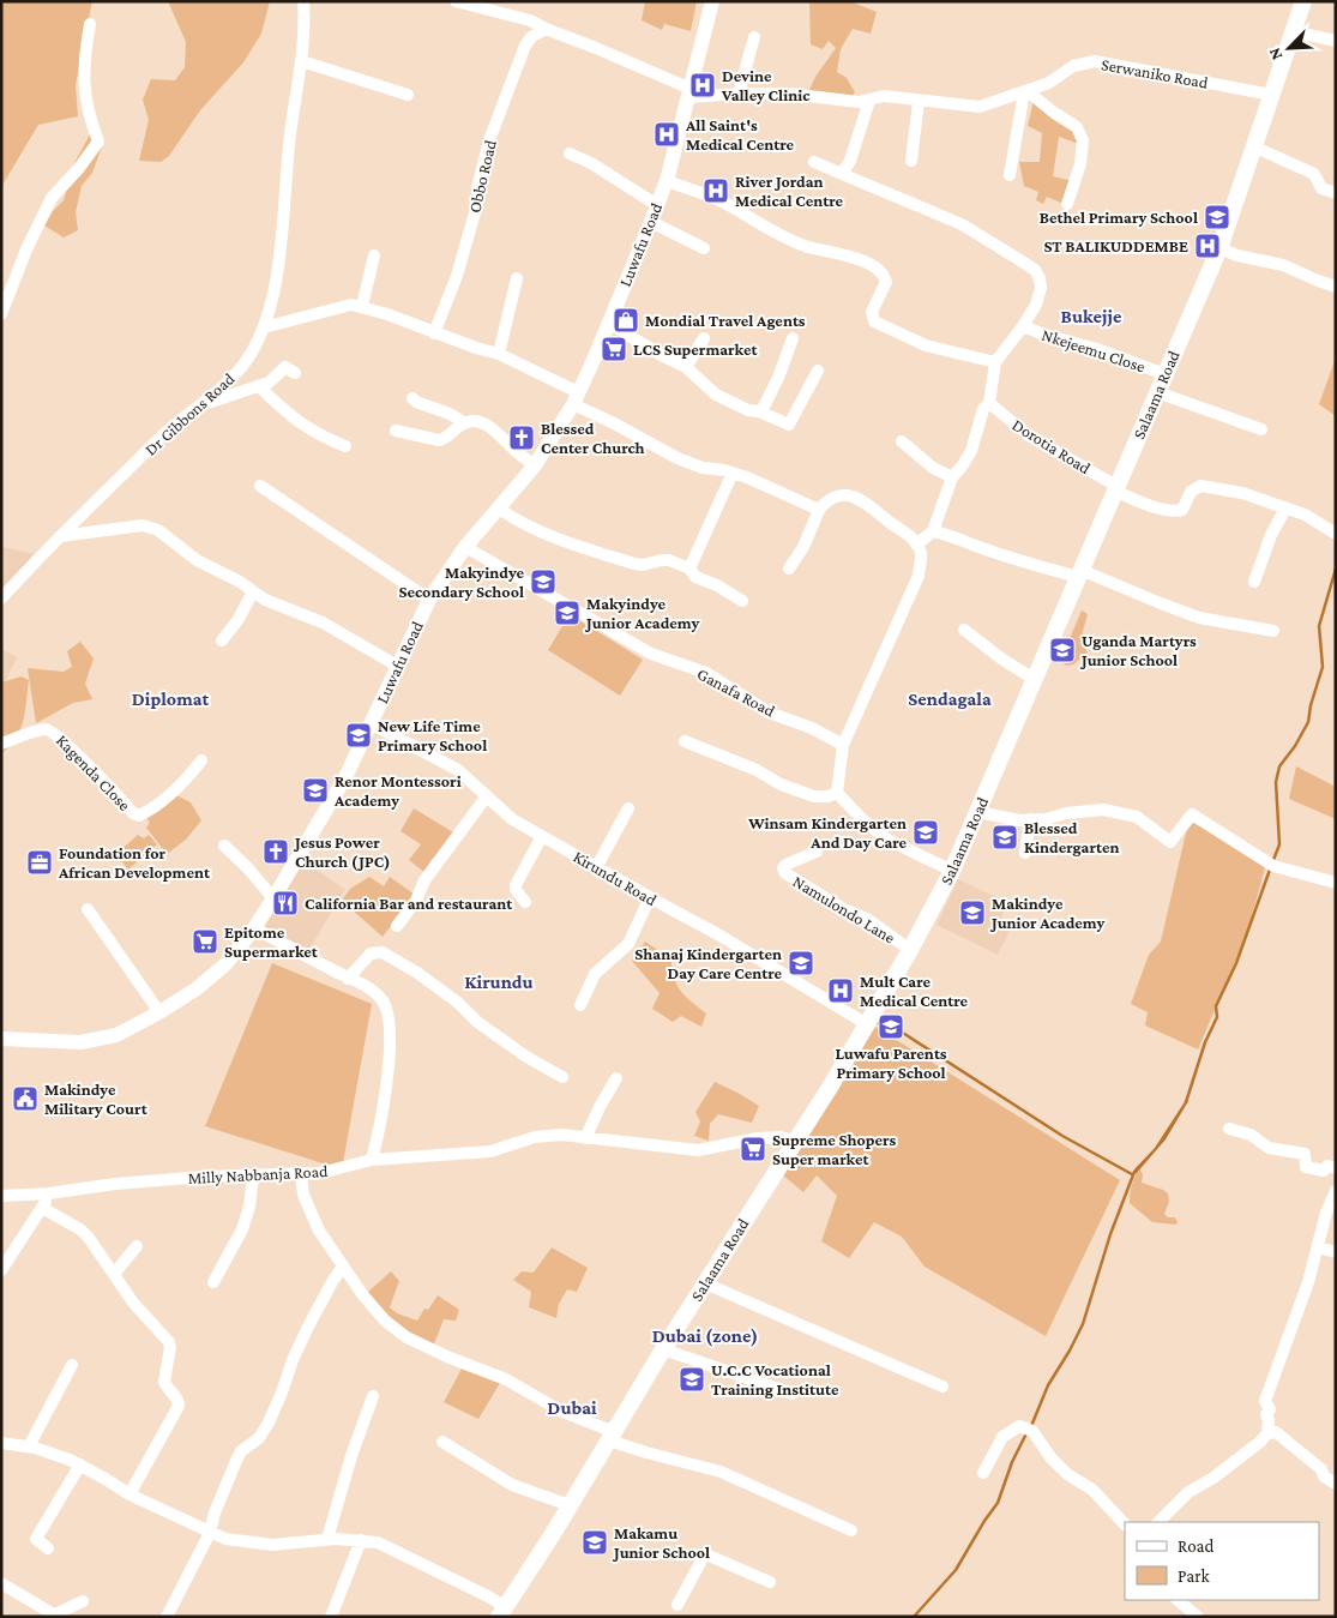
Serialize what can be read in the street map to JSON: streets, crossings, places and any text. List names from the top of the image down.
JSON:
{
  "streets": {
    "main road": ["Salaama Road"],
    "street": [
      "Serwaniko Road",
      "Obbo Road",
      "Luwafu Road",
      "Nkejeemu Close",
      "Dr Gibbons Road",
      "Dorotia Road",
      "Ganafa Road",
      "Kagenda Close",
      "Kirundu Road",
      "Namulondo Lane",
      "Milly Nabbanja Road"
    ]
  },
  "crossings": [
    ["Serwaniko Road", "Luwafu Road"],
    ["Serwaniko Road", "Salaama Road"],
    ["Luwafu Road", "Ganafa Road"],
    ["Luwafu Road", "Kirundu Road"],
    ["Nkejeemu Close", "Salaama Road"],
    ["Salaama Road", "Dorotia Road"],
    ["Salaama Road", "Kirundu Road"],
    ["Salaama Road", "Namulondo Lane"],
    ["Salaama Road", "Milly Nabbanja Road"]
  ],
  "districts": [
    "Bukejje",
    "Diplomat",
    "Sendagala",
    "Kirundu",
    "Dubai (zone)",
    "Dubai"
  ],
  "places": {
    "hospital": [
      "Devine Valley Clinic",
      "All Saint's Medical Centre",
      "River Jordan Medical Centre",
      "ST BALIKUDDEMBE",
      "Mult Care Medical Centre"
    ],
    "school or university": [
      "Bethel Primary School",
      "Makyindye Secondary School",
      "Makyindye Junior Academy",
      "Uganda Martyrs Junior School",
      "New Life Time Primary School",
      "Renor Montessori Academy",
      "Winsam Kindergarten And Day Care",
      "Blessed Kindergarten",
      "Makindye Junior Academy",
      "Shanaj Kindergarten Day Care Centre",
      "Luwafu Parents Primary School",
      "U.C.C Vocational Training Institute",
      "Makamu Junior School"
    ],
    "shop": ["Mondial Travel Agents"],
    "supermarket": ["LCS Supermarket", "Epitome Supermarket", "Supreme Shopers Super market"],
    "church": ["Blessed Center Church", "Jesus Power Church (JPC)"],
    "office": ["Foundation for African Development"],
    "restaurant": ["California Bar and restaurant"],
    "public building": ["Makindye Military Court"]
  },
  "legend": ["Road", "Park"],
  "north": "bottom left"
}
